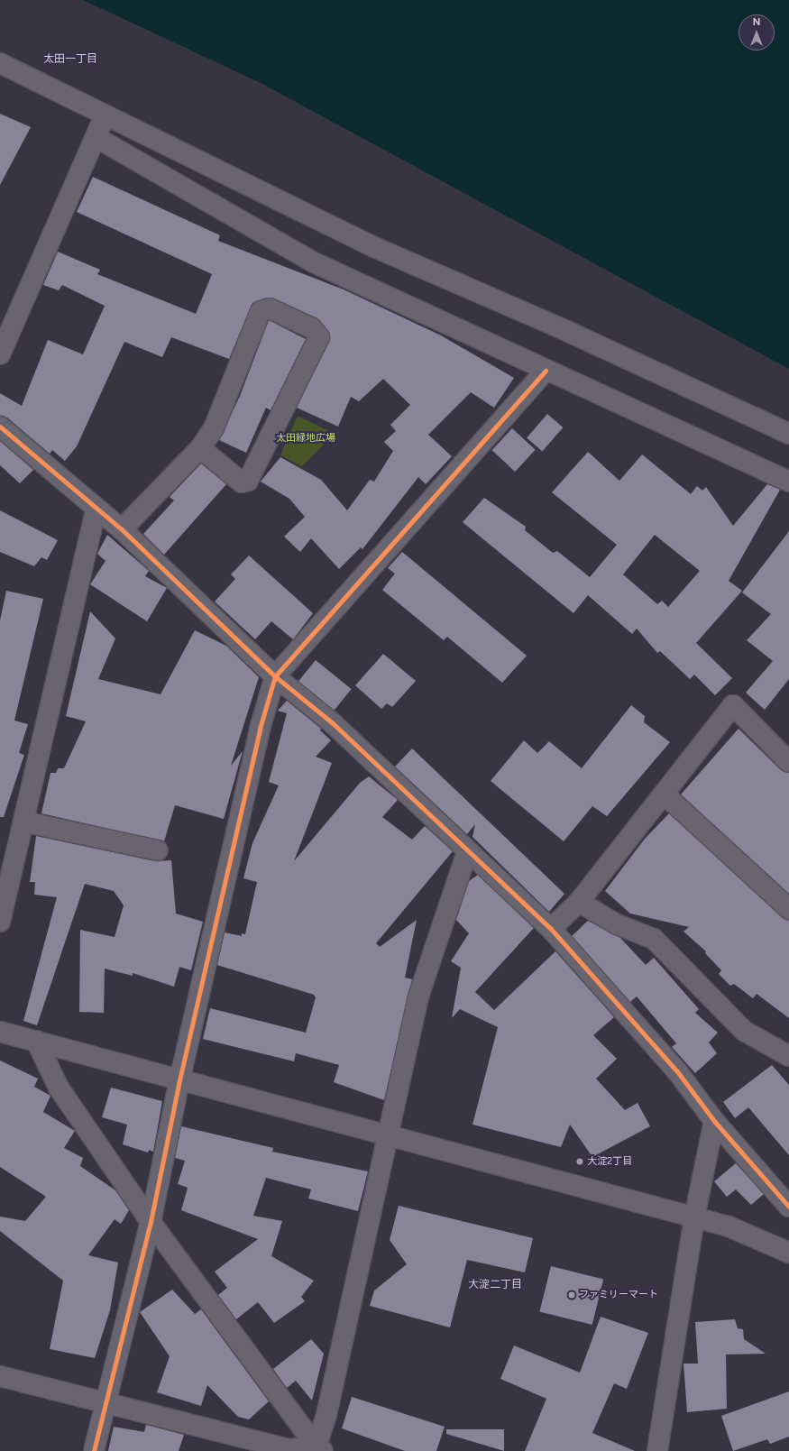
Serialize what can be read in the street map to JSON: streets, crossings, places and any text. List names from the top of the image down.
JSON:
{
  "districts": ["太田一丁目", "大淀二丁目"],
  "parks": ["太田緑地広場"],
  "places": ["大淀2丁目", "ファミリーマート"],
  "north": "top"
}
